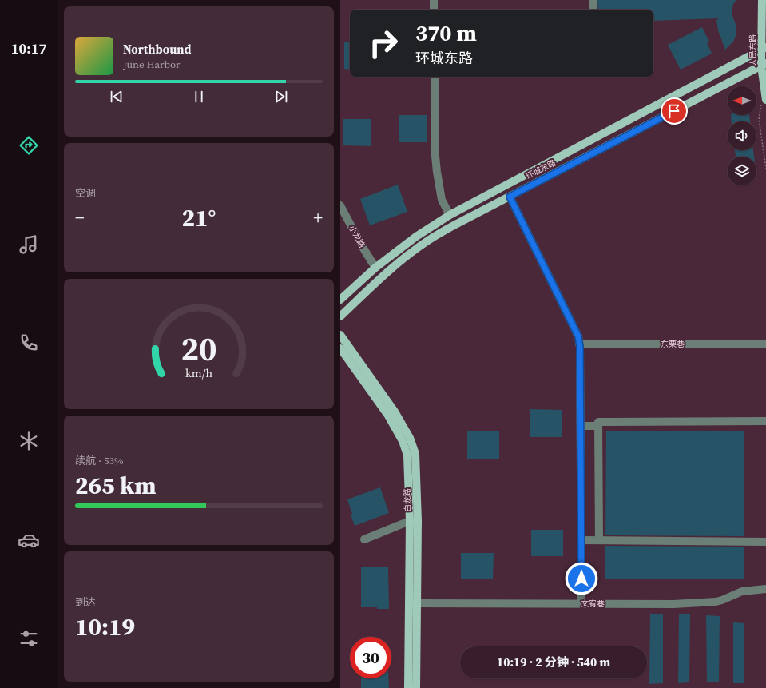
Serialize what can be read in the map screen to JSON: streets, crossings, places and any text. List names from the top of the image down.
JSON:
{
  "streets": {
    "main road": ["人民东路", "环城东路", "白龙路"],
    "street": ["小龙路", "东栗巷", "文宥巷"]
  },
  "crossings": [
    ["人民东路", "环城东路"],
    ["环城东路", "小龙路"],
    ["白龙路", "文宥巷"]
  ],
  "north": "left",
  "page": {
    "tabs": "10:17",
    "turn": ["370 m", "环城东路"],
    "song": ["Northbound", "June Harbor"],
    "tile": [
      "空调",
      ["续航 · 53%", "265 km"],
      ["到达", "10:19"]
    ],
    "heat": ["−", "21°", "+"],
    "limit": "30",
    "trip": "10:19 · 2 分钟 · 540 m",
    "gauge": ["20", "km/h"]
  }
}
